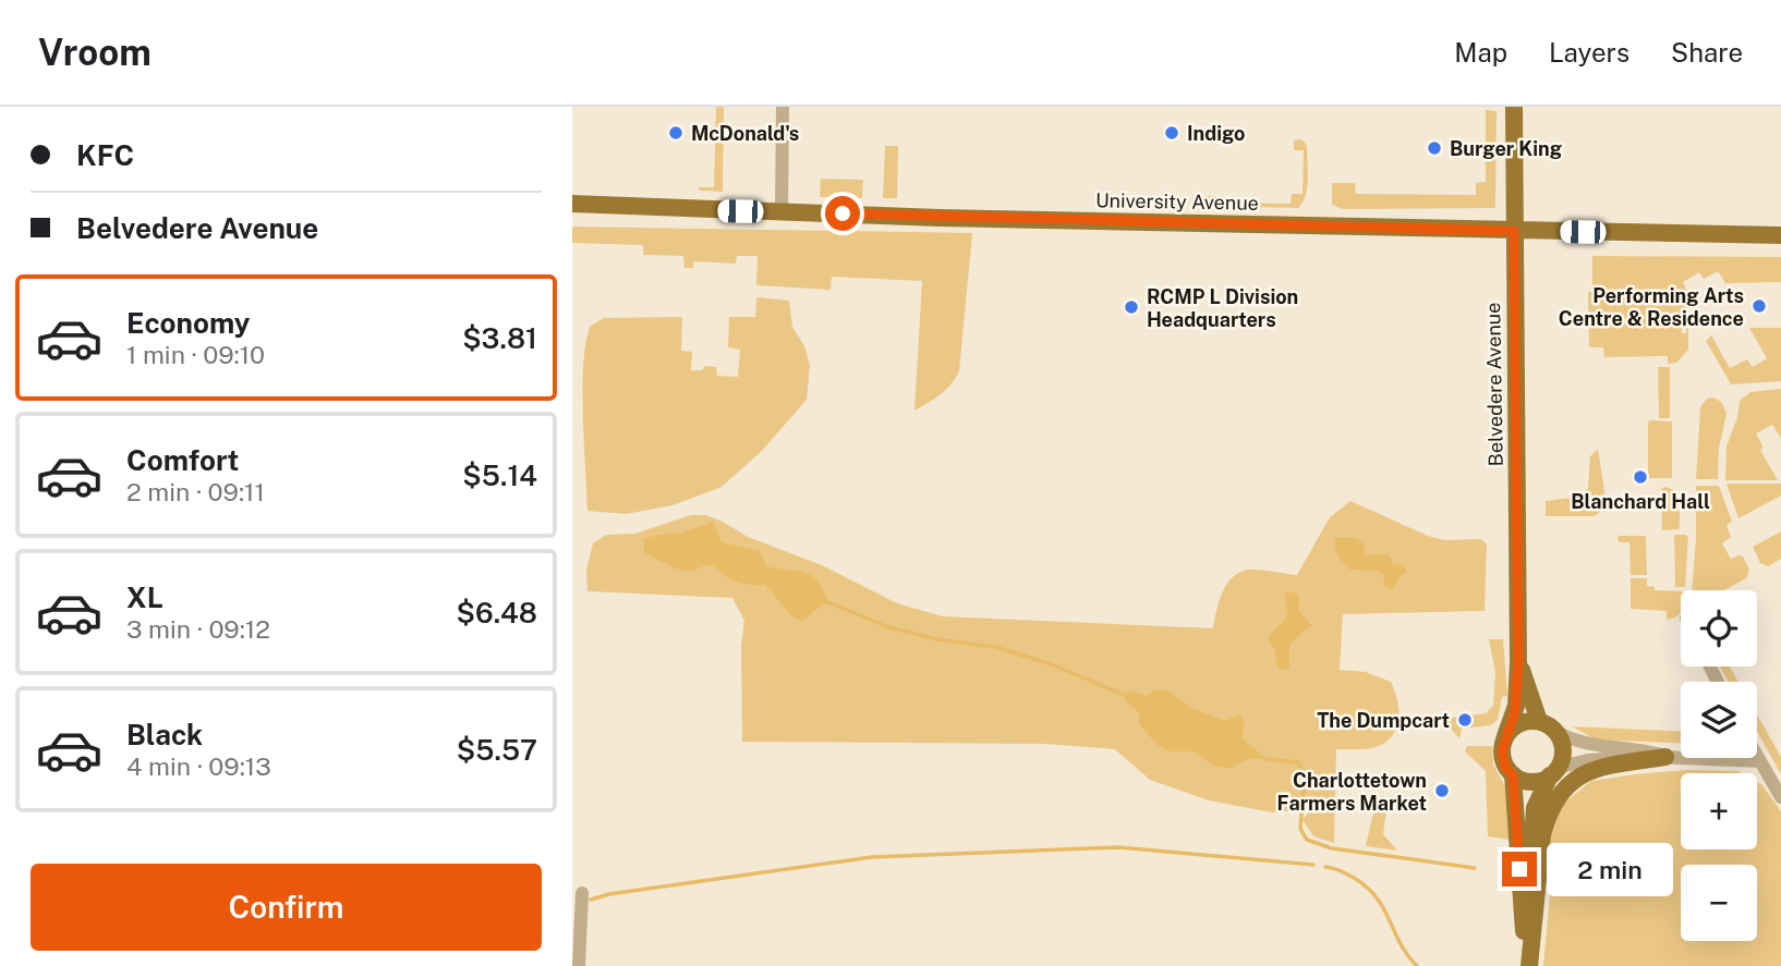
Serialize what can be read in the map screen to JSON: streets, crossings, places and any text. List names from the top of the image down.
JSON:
{
  "streets": {
    "main road": ["University Avenue", "Belvedere Avenue"]
  },
  "crossings": [
    ["University Avenue", "Belvedere Avenue"]
  ],
  "places": [
    "McDonald's",
    "Indigo",
    "Burger King",
    "Performing Arts Centre & Residence",
    "RCMP L Division Headquarters",
    "Blanchard Hall",
    "The Dumpcart",
    "Charlottetown Farmers Market"
  ],
  "page": {
    "header": "Vroom",
    "nav": ["Map", "Layers", "Share"],
    "banner": ["KFC", "Belvedere Avenue"],
    "list": [
      {
        "name": "Economy",
        "note": "1 min · 09:10",
        "value": "$3.81"
      },
      {
        "name": "Comfort",
        "note": "2 min · 09:11",
        "value": "$5.14"
      },
      {
        "name": "XL",
        "note": "3 min · 09:12",
        "value": "$6.48"
      },
      {
        "name": "Black",
        "note": "4 min · 09:13",
        "value": "$5.57"
      }
    ],
    "map_buttons": ["+", "−"],
    "bubble": "2 min",
    "buttons": "Confirm"
  }
}
